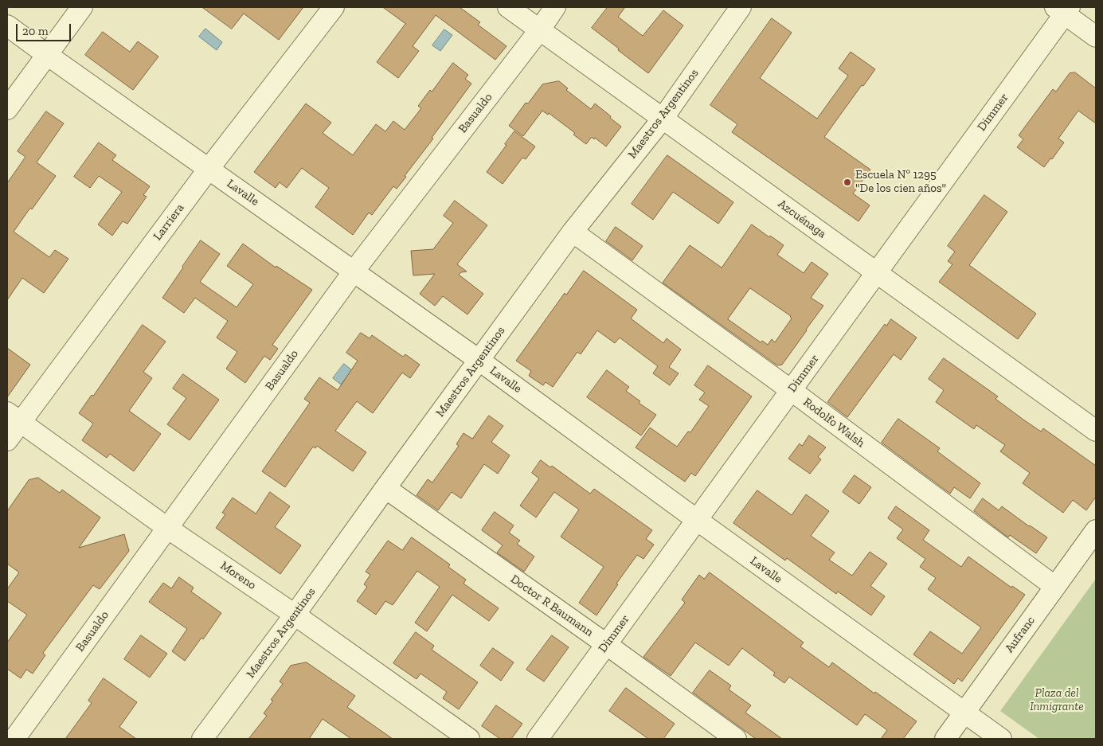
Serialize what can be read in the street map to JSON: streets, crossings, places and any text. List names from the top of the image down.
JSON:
{
  "streets": {
    "street": [
      "Dimmer",
      "Basualdo",
      "Maestros Argentinos",
      "Lavalle",
      "Azcuénaga",
      "Larriera",
      "Rodolfo Walsh",
      "Moreno",
      "Doctor R Baumann",
      "Aufranc"
    ]
  },
  "crossings": [
    ["Dimmer", "Lavalle"],
    ["Dimmer", "Azcuénaga"],
    ["Dimmer", "Rodolfo Walsh"],
    ["Dimmer", "Doctor R Baumann"],
    ["Basualdo", "Lavalle"],
    ["Basualdo", "Azcuénaga"],
    ["Basualdo", "Moreno"],
    ["Maestros Argentinos", "Lavalle"],
    ["Maestros Argentinos", "Azcuénaga"],
    ["Maestros Argentinos", "Rodolfo Walsh"],
    ["Maestros Argentinos", "Moreno"],
    ["Maestros Argentinos", "Doctor R Baumann"],
    ["Lavalle", "Larriera"],
    ["Lavalle", "Aufranc"],
    ["Larriera", "Moreno"],
    ["Rodolfo Walsh", "Aufranc"]
  ],
  "parks": ["Plaza del Inmigrante"],
  "places": ["Escuela Nº 1295 \"De los cien años\""],
  "scale_bar": "20 m"
}
